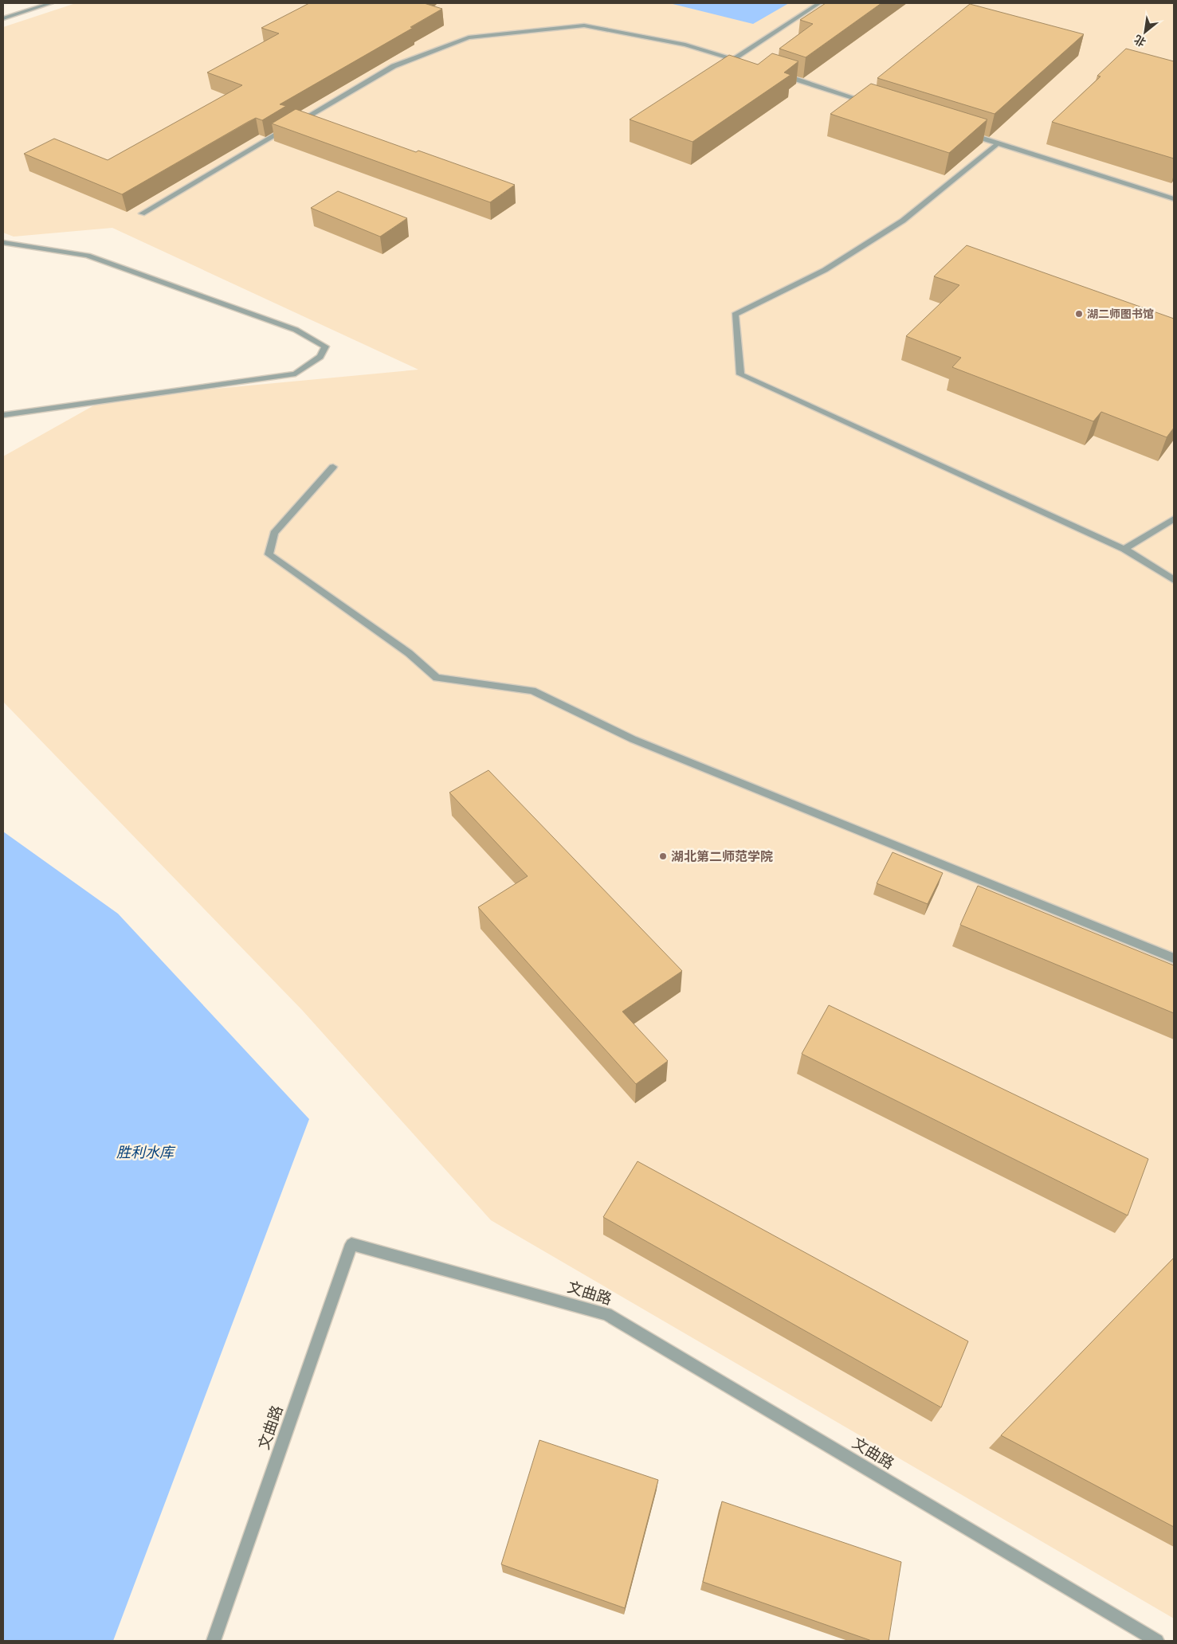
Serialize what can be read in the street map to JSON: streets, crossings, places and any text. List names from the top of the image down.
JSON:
{
  "streets": {
    "street": ["文曲路"]
  },
  "water": ["胜利水库"],
  "places": ["湖二师图书馆", "湖北第二师范学院"],
  "north": "bottom left"
}
